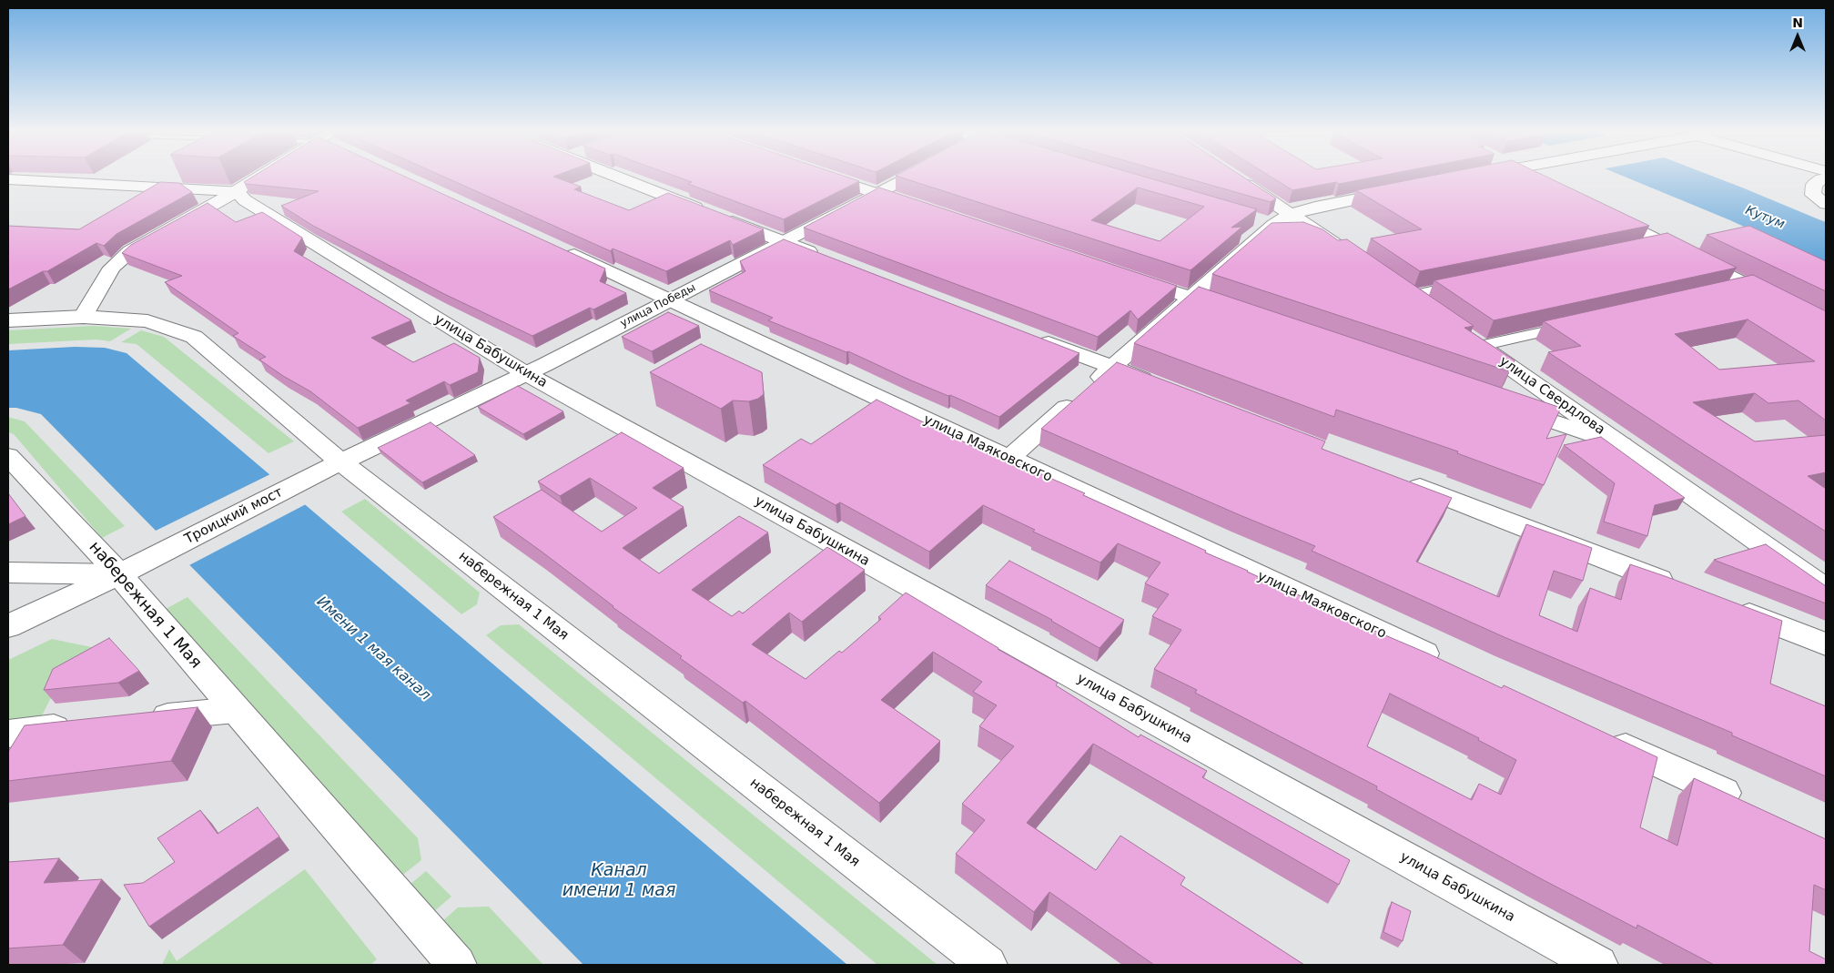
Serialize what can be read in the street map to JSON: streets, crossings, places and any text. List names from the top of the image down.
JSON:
{
  "streets": {
    "street": [
      "улица Победы",
      "улица Бабушкина",
      "улица Свердлова",
      "улица Маяковского",
      "Троицкий мост",
      "набережная 1 Мая"
    ]
  },
  "crossings": [
    ["улица Победы", "улица Бабушкина"],
    ["улица Победы", "улица Маяковского"],
    ["улица Победы", "Троицкий мост"],
    ["улица Победы", "набережная 1 Мая"],
    ["Троицкий мост", "набережная 1 Мая"]
  ],
  "water": ["Кутум", "Имени 1 мая канал", "Канал имени 1 мая"],
  "north": "top"
}
